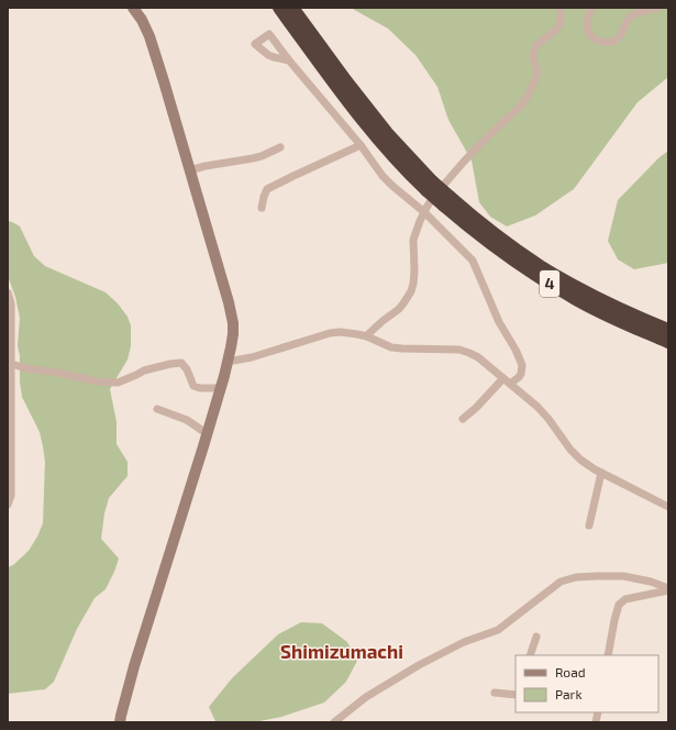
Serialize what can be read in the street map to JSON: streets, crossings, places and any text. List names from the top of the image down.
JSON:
{
  "streets": {
    "highway": ["4"]
  },
  "districts": ["Shimizumachi"],
  "legend": ["Road", "Park"]
}
